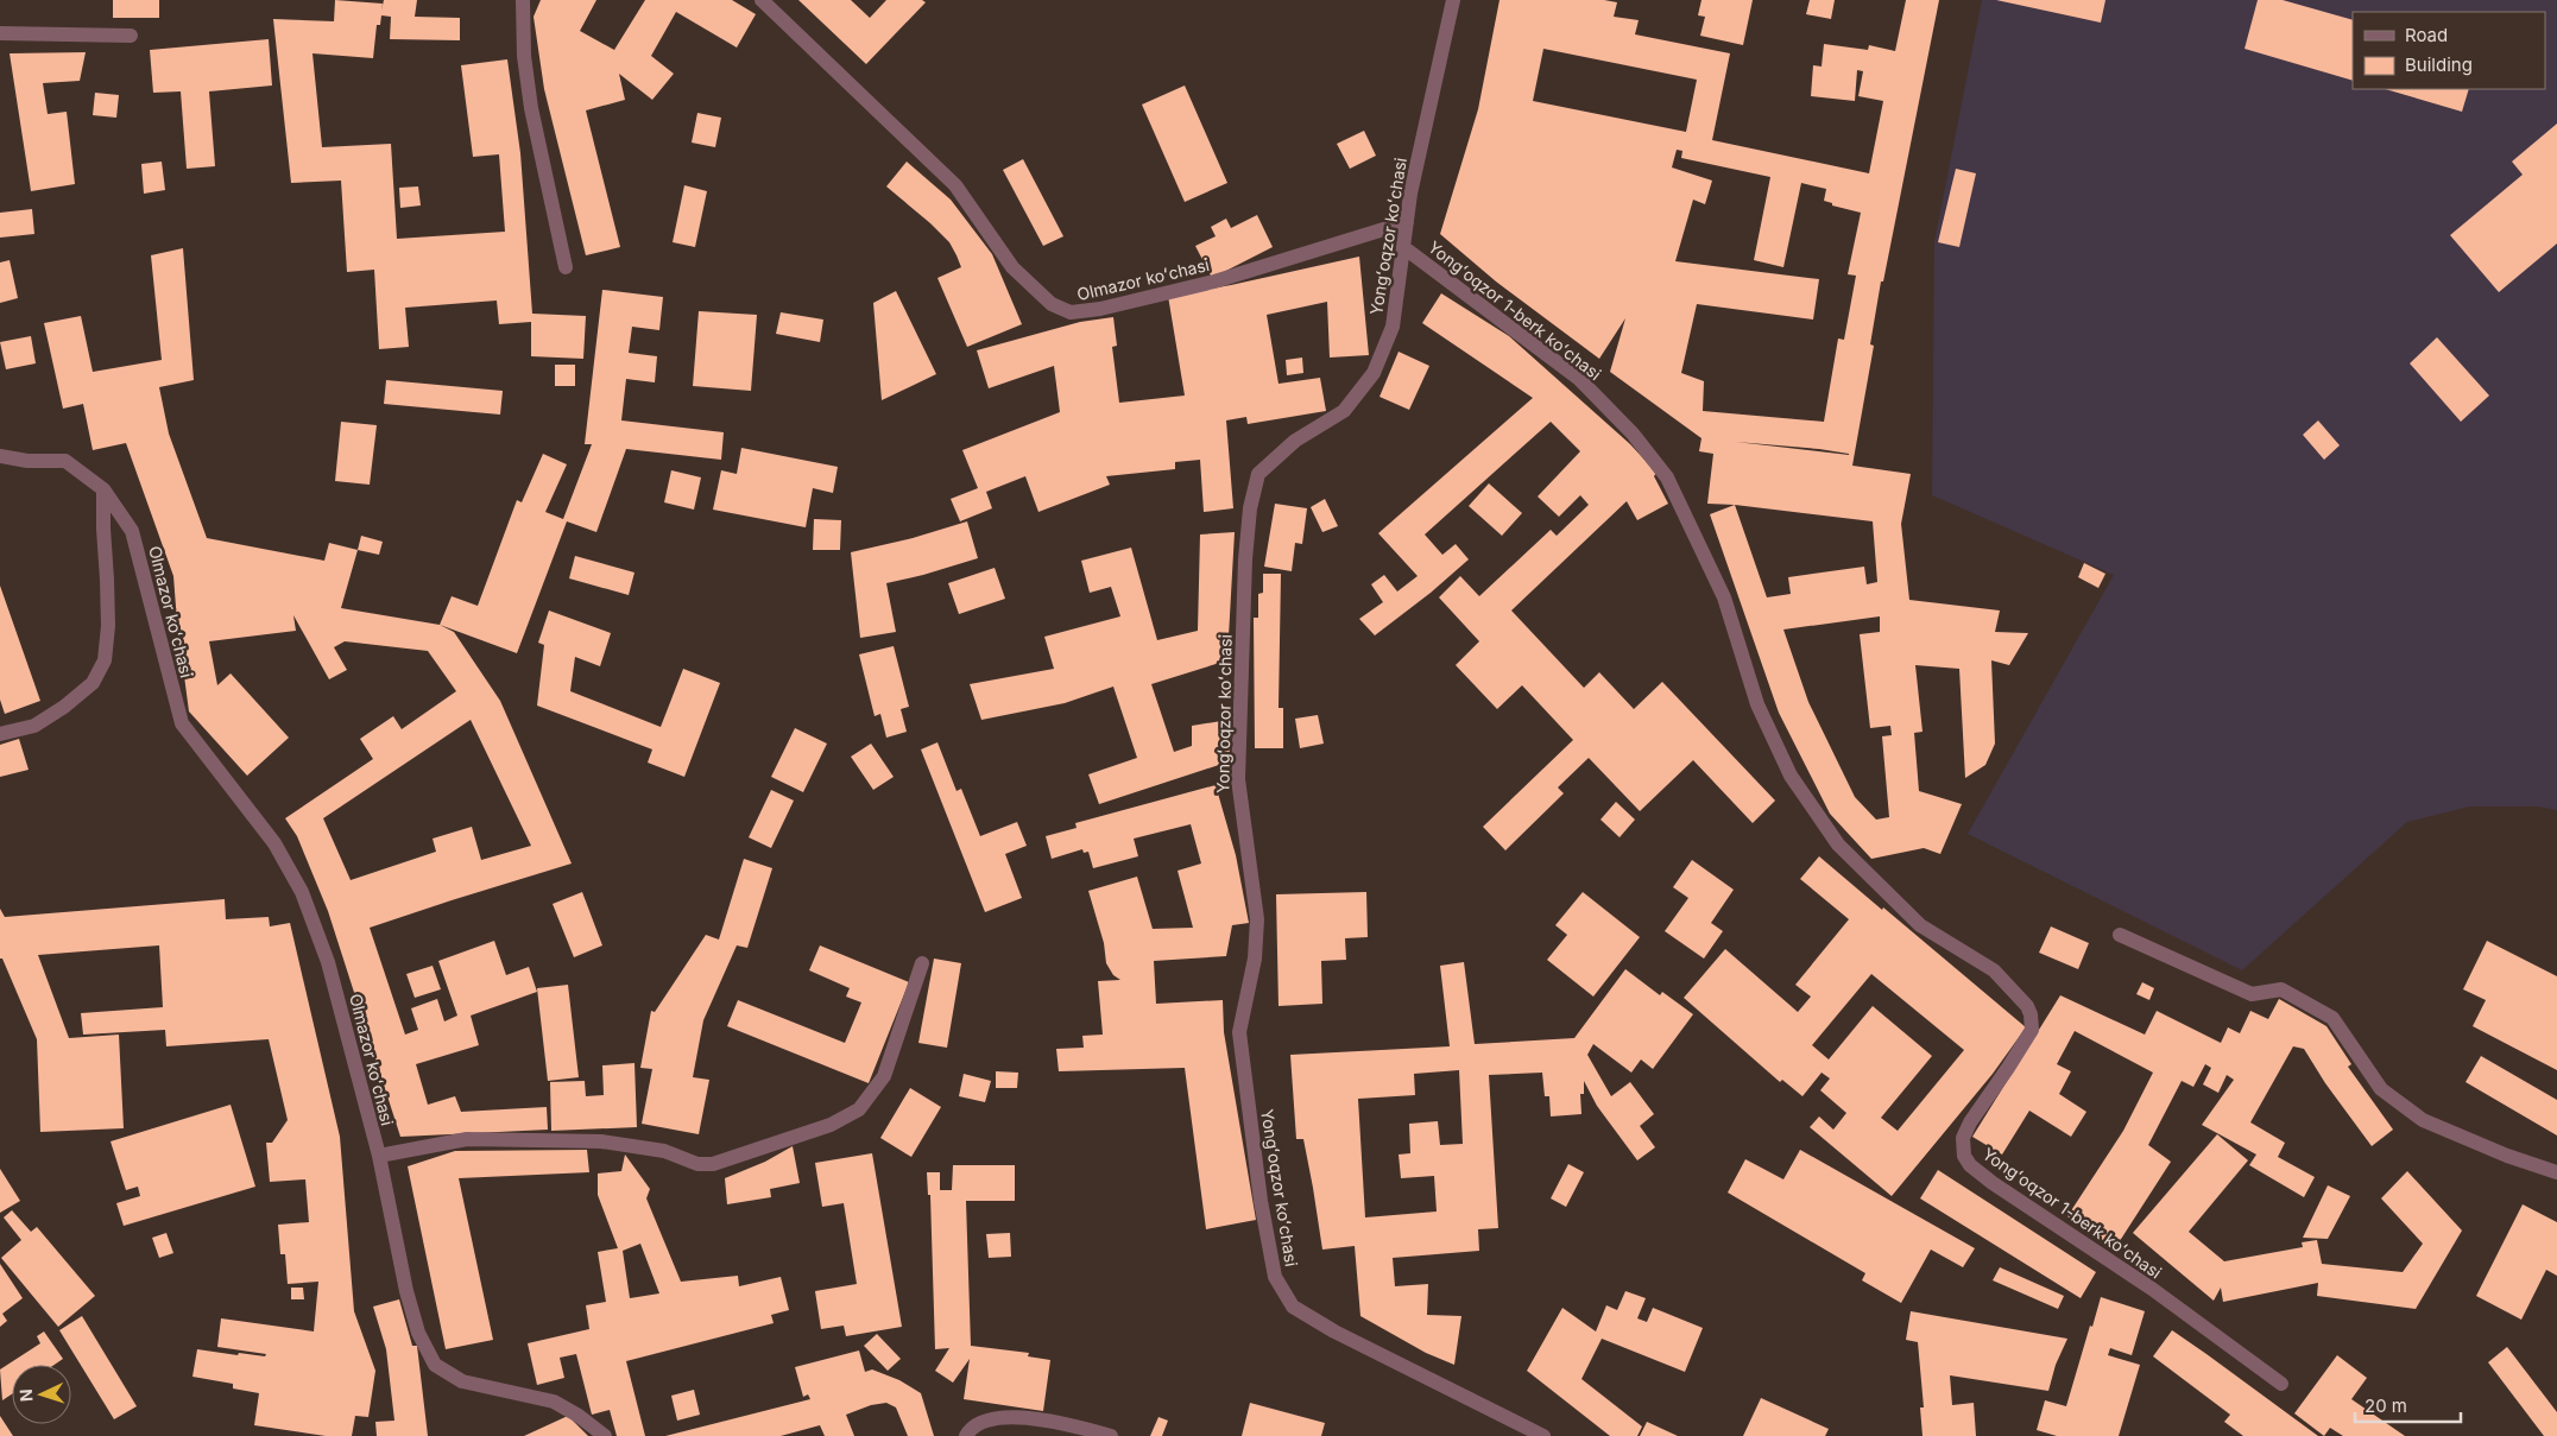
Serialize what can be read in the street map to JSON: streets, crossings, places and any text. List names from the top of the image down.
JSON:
{
  "streets": {
    "street": ["Yongʻoqzor koʻchasi", "Olmazor koʻchasi", "Yongʻoqzor 1-berk koʻchasi"]
  },
  "crossings": [
    ["Yongʻoqzor koʻchasi", "Olmazor koʻchasi"],
    ["Yongʻoqzor koʻchasi", "Yongʻoqzor 1-berk koʻchasi"]
  ],
  "legend": ["Road", "Building"],
  "scale_bar": "20 m",
  "north": "left"
}
